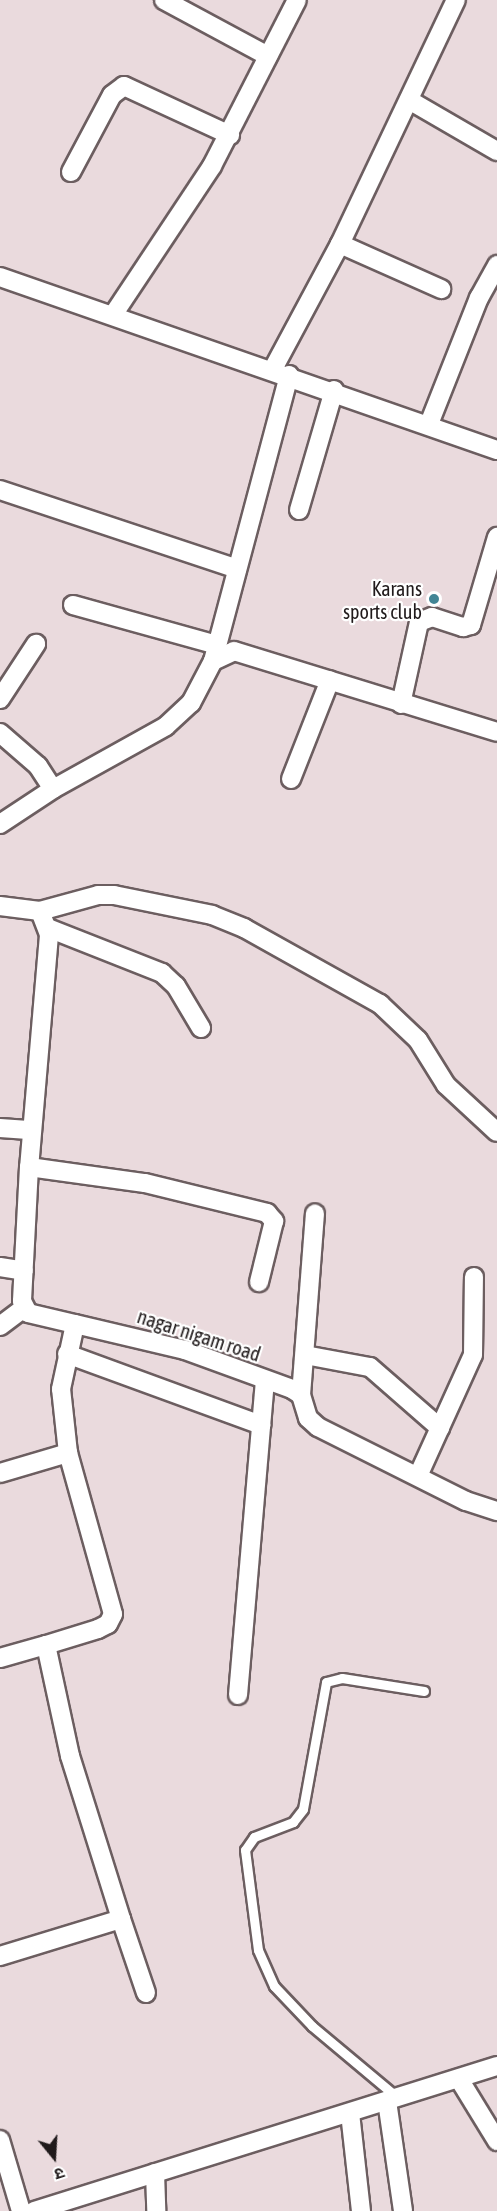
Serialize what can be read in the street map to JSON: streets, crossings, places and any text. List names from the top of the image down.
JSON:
{
  "streets": {
    "street": ["nagar nigam road"]
  },
  "places": ["Karans sports club"],
  "north": "bottom"
}
